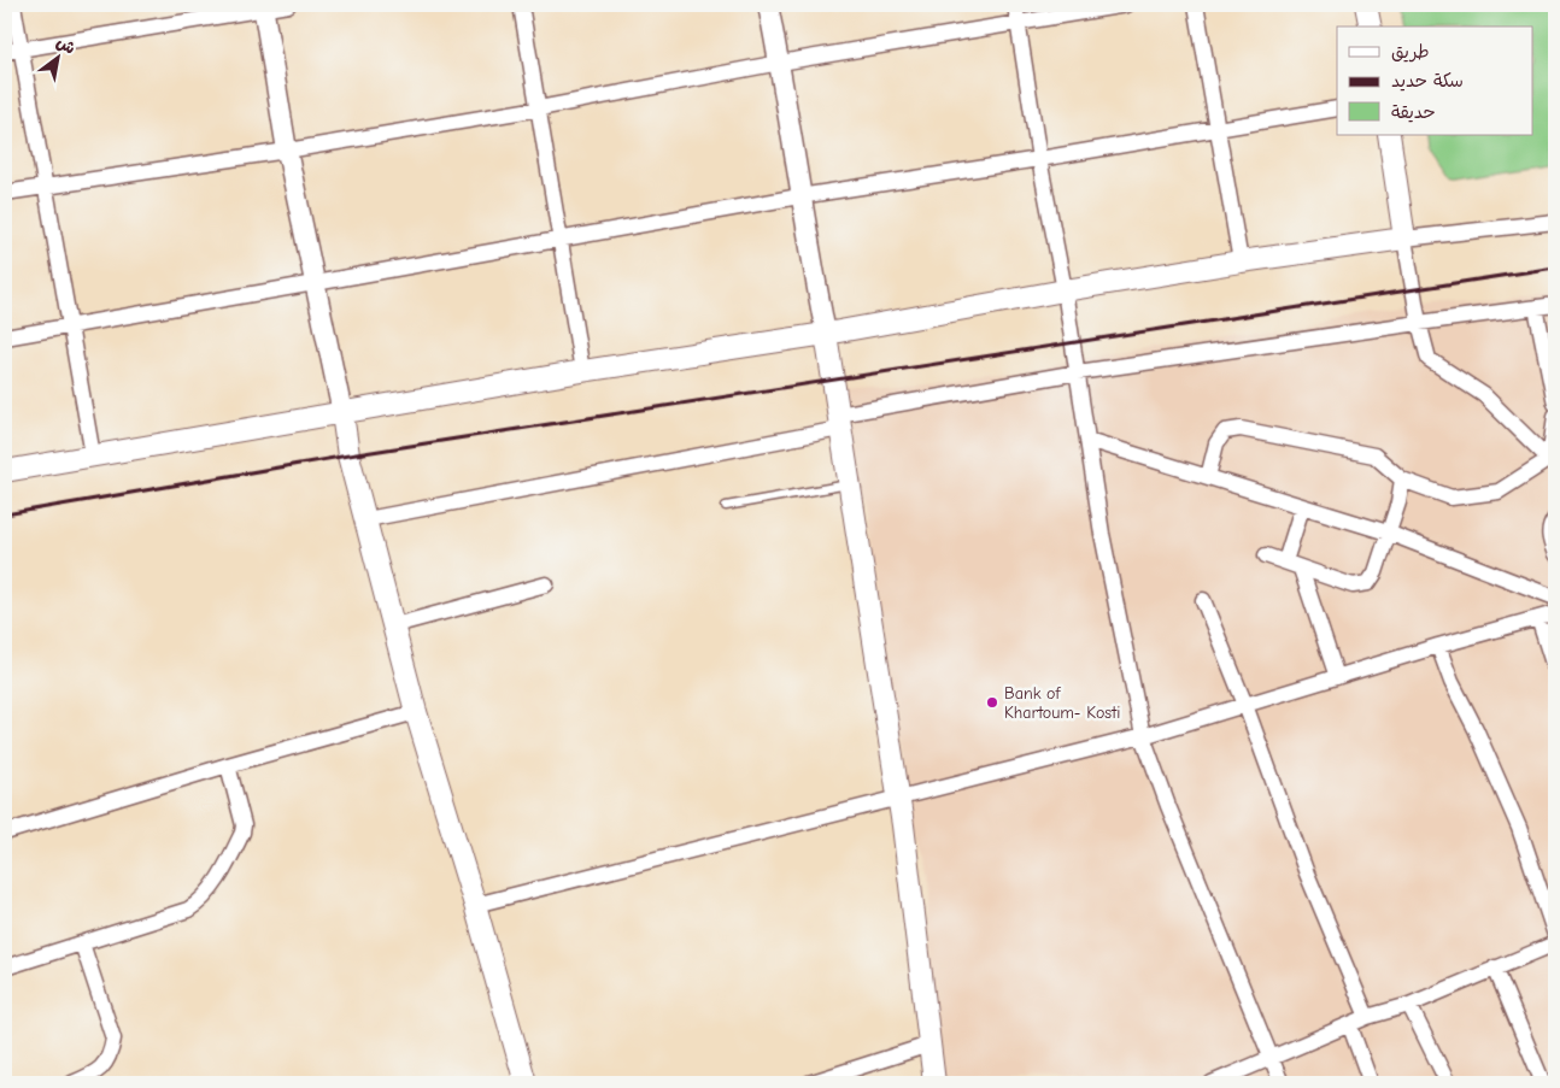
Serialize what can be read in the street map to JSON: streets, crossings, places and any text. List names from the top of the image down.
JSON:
{
  "places": ["Bank of Khartoum- Kosti"],
  "legend": ["طريق", "سكة حديد", "حديقة"],
  "north": "top right"
}
